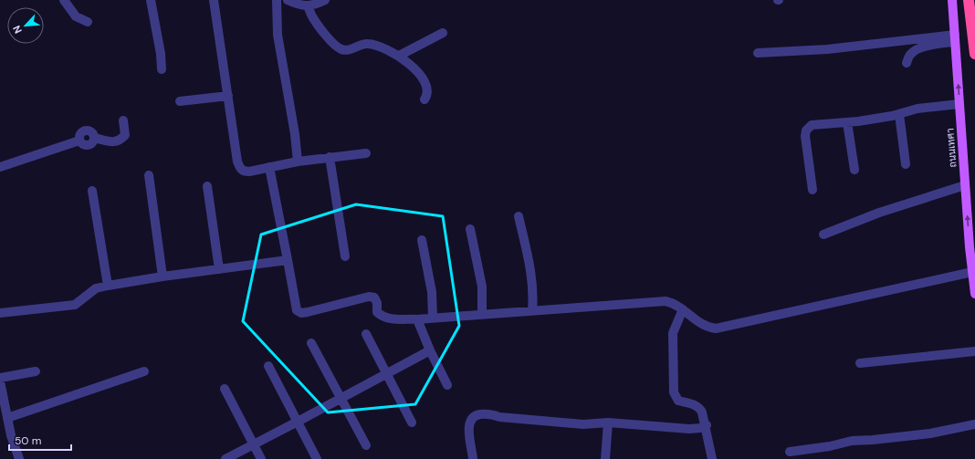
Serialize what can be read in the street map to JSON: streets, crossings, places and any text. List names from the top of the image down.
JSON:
{
  "streets": {
    "main road": ["ถนนเทศา"]
  },
  "one_way": ["ถนนเทศา"],
  "scale_bar": "50 m",
  "north": "bottom left"
}
